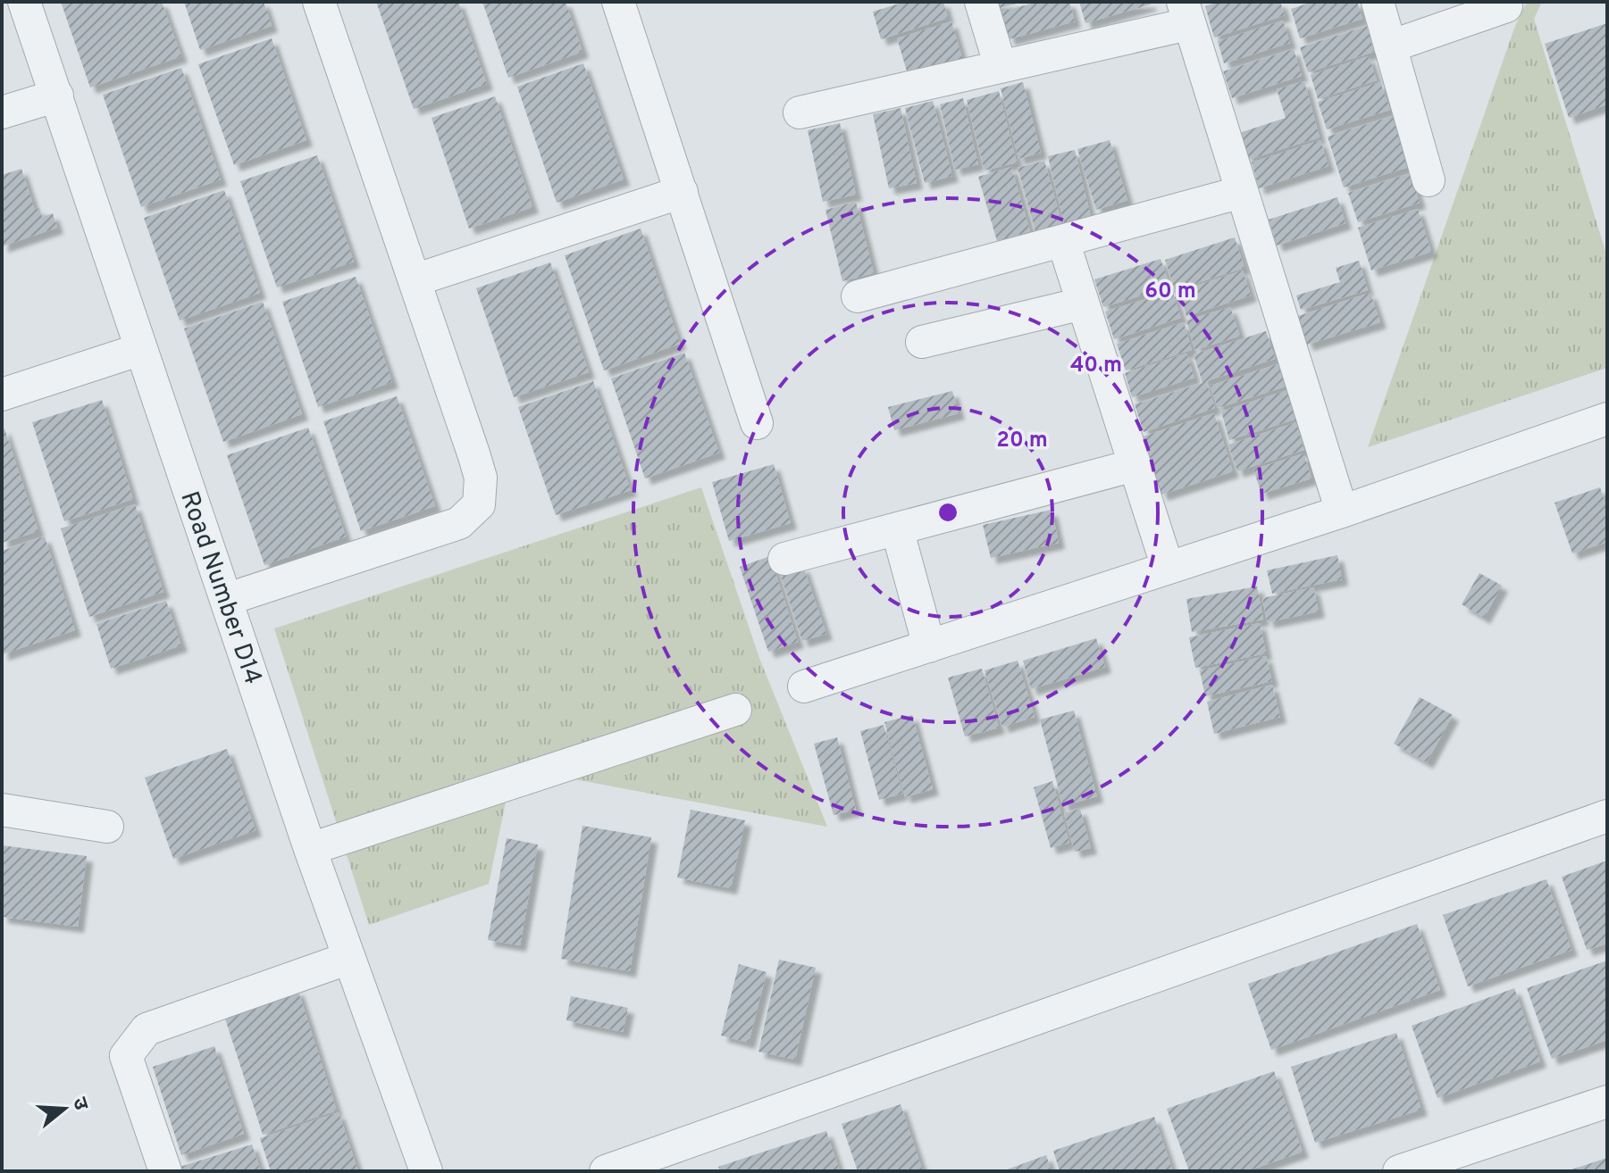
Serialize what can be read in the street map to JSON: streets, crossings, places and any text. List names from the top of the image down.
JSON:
{
  "streets": {
    "street": ["Road Number D14"]
  },
  "north": "right",
  "rings": ["60 m", "40 m", "20 m"]
}
